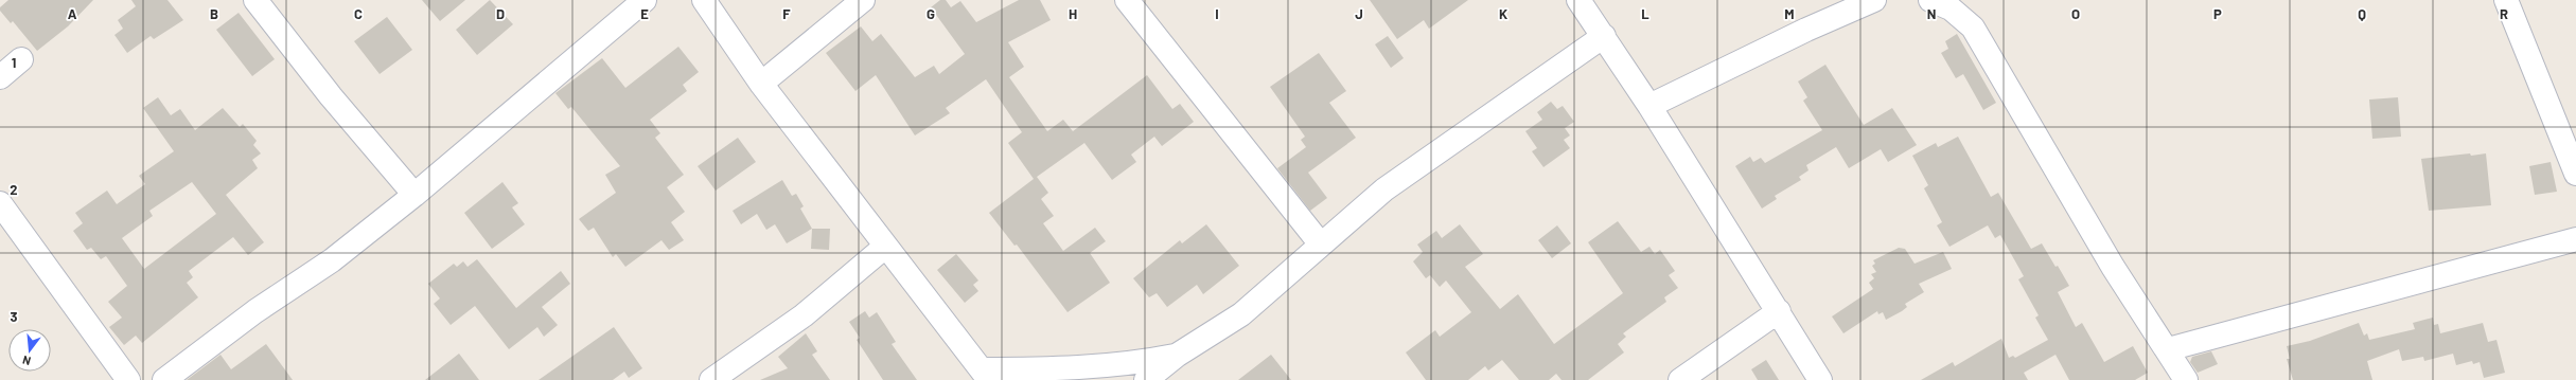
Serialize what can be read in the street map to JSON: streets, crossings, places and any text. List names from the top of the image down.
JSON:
{
  "north": "bottom",
  "grid": {
    "columns": [
      "A",
      "B",
      "C",
      "D",
      "E",
      "F",
      "G",
      "H",
      "I",
      "J",
      "K",
      "L",
      "M",
      "N",
      "O",
      "P",
      "Q",
      "R"
    ],
    "rows": ["1", "2", "3"]
  }
}
